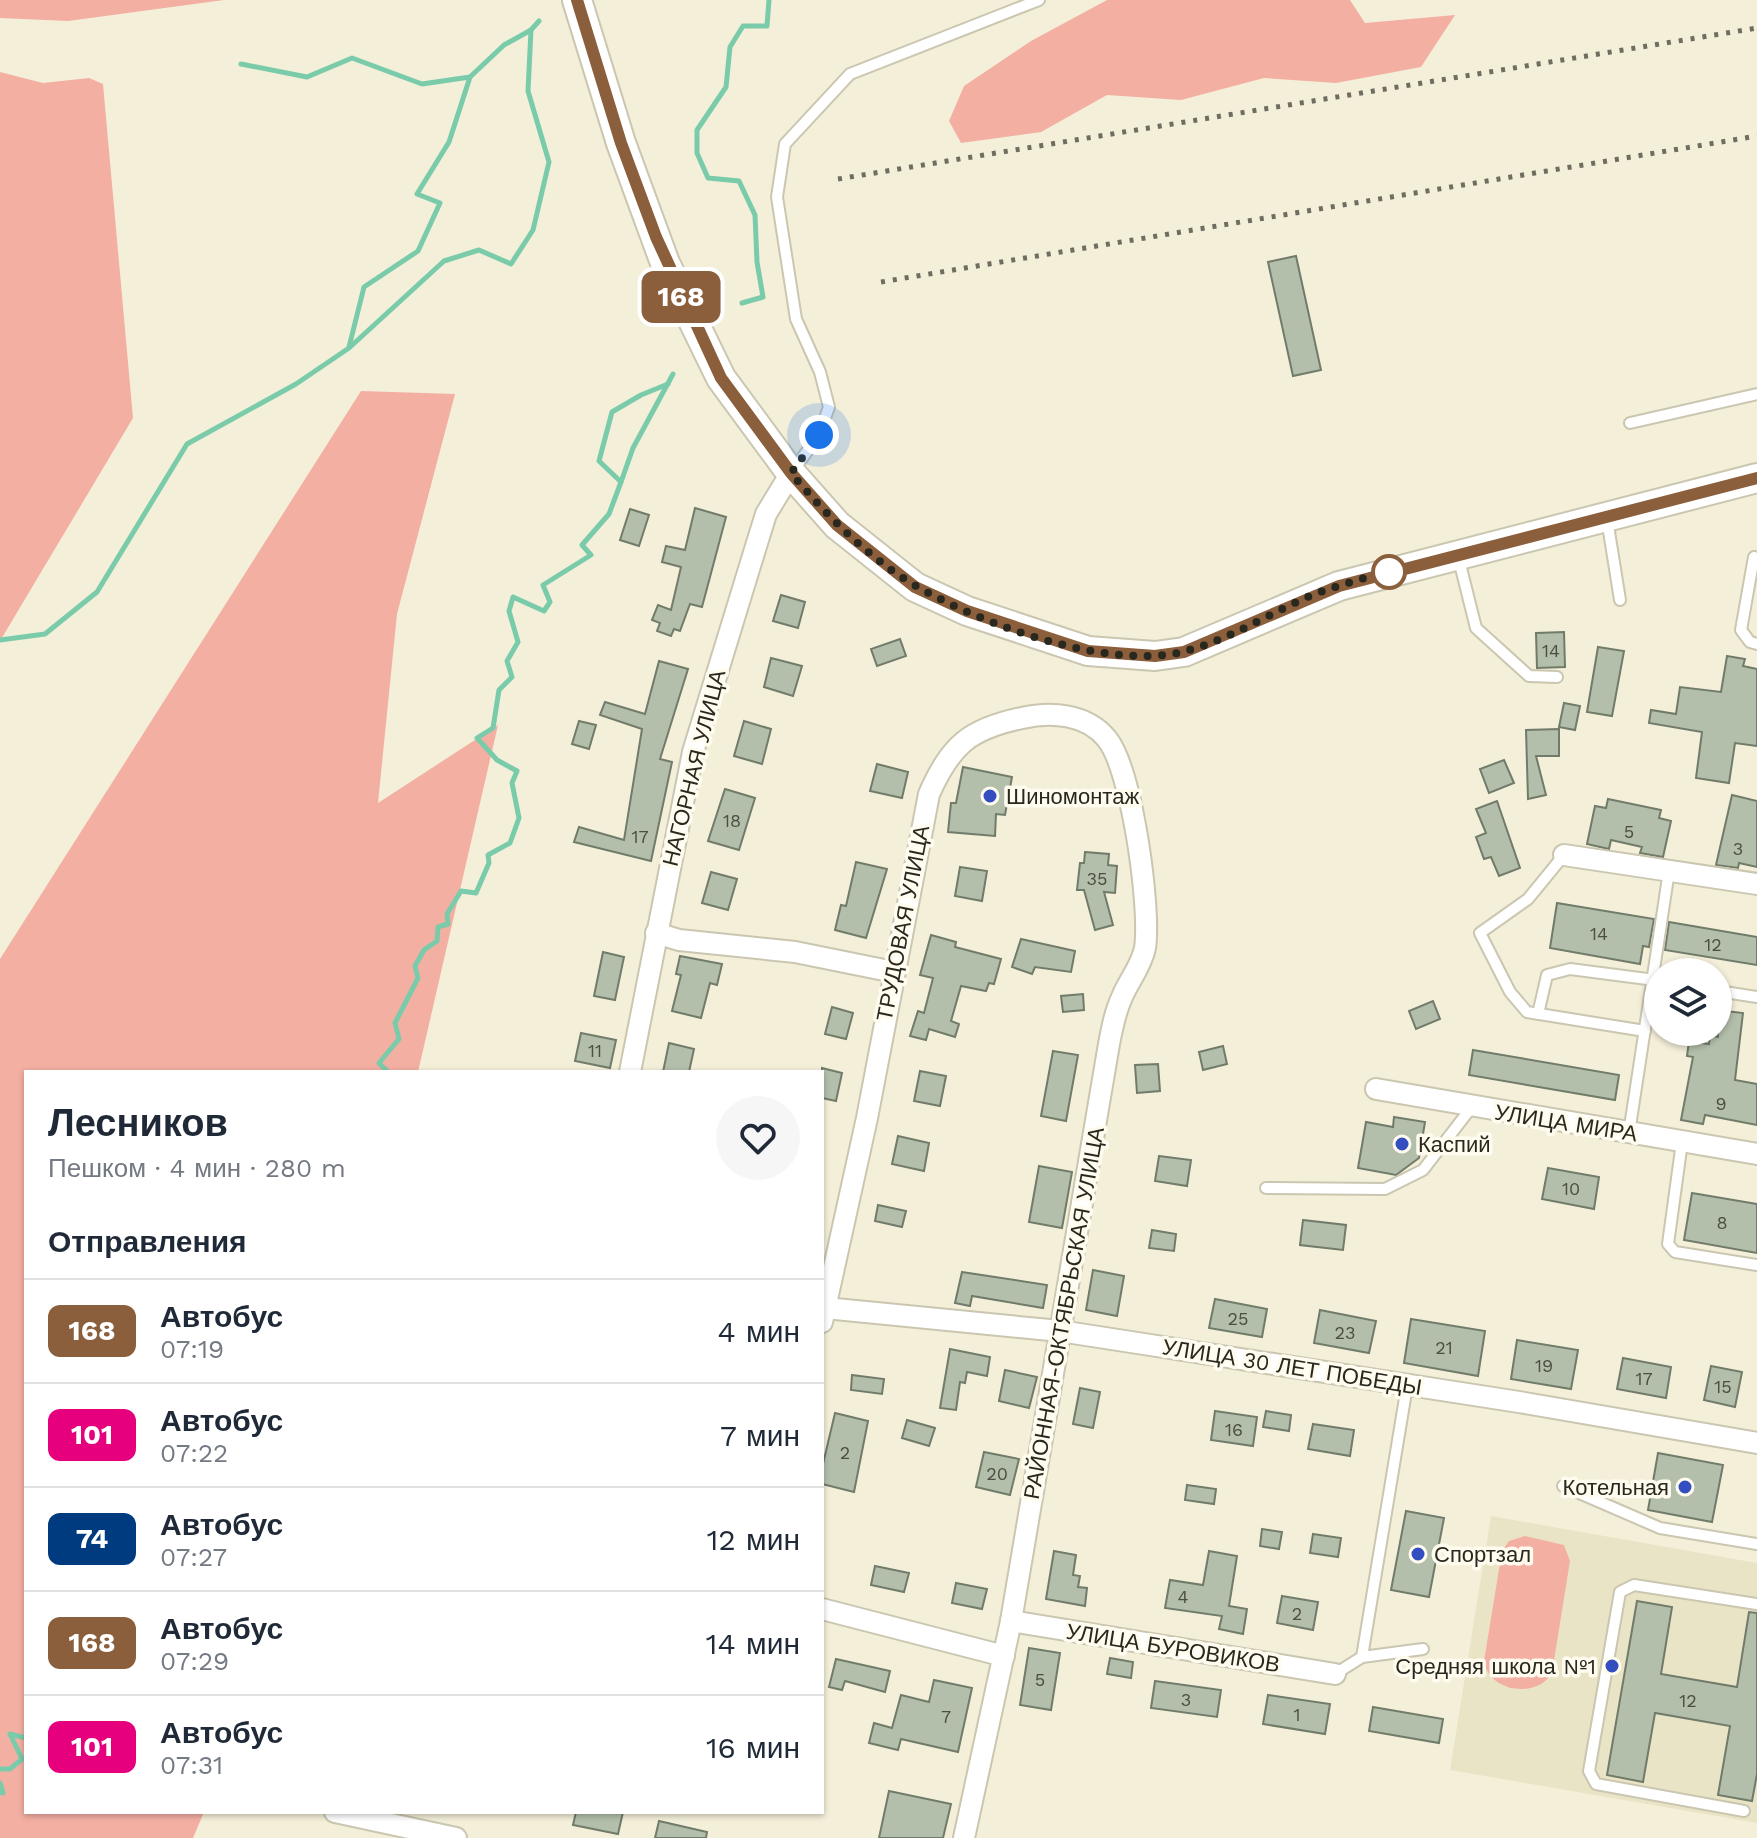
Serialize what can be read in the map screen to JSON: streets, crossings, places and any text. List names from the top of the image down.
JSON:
{
  "streets": {
    "street": [
      "НАГОРНАЯ УЛИЦА",
      "ТРУДОВАЯ УЛИЦА",
      "УЛИЦА МИРА",
      "РАЙОННАЯ-ОКТЯБРЬСКАЯ УЛИЦА",
      "УЛИЦА 30 ЛЕТ ПОБЕДЫ",
      "УЛИЦА БУРОВИКОВ"
    ]
  },
  "crossings": [
    ["ТРУДОВАЯ УЛИЦА", "РАЙОННАЯ-ОКТЯБРЬСКАЯ УЛИЦА"],
    ["РАЙОННАЯ-ОКТЯБРЬСКАЯ УЛИЦА", "УЛИЦА 30 ЛЕТ ПОБЕДЫ"],
    ["РАЙОННАЯ-ОКТЯБРЬСКАЯ УЛИЦА", "УЛИЦА БУРОВИКОВ"]
  ],
  "places": [
    "Шиномонтаж",
    "Каспий",
    "Котельная",
    "Спортзал",
    "Средняя школа №1"
  ],
  "lines": ["bus line 168"],
  "house_numbers": [
    "14",
    "18",
    "5",
    "17",
    "3",
    "35",
    "14",
    "12",
    "11",
    "9",
    "10",
    "8",
    "25",
    "23",
    "21",
    "19",
    "17",
    "15",
    "16",
    "2",
    "20",
    "4",
    "2",
    "5",
    "3",
    "12",
    "1",
    "7"
  ],
  "page": {
    "on_map": "168",
    "heading": [
      ["Лесников", "Пешком · 4 мин · 280 m"],
      "Отправления"
    ],
    "list": [
      {
        "mark": "168",
        "name": "Автобус",
        "note": "07:19",
        "value": "4 мин"
      },
      {
        "mark": "101",
        "name": "Автобус",
        "note": "07:22",
        "value": "7 мин"
      },
      {
        "mark": "74",
        "name": "Автобус",
        "note": "07:27",
        "value": "12 мин"
      },
      {
        "mark": "168",
        "name": "Автобус",
        "note": "07:29",
        "value": "14 мин"
      },
      {
        "mark": "101",
        "name": "Автобус",
        "note": "07:31",
        "value": "16 мин"
      }
    ]
  }
}
